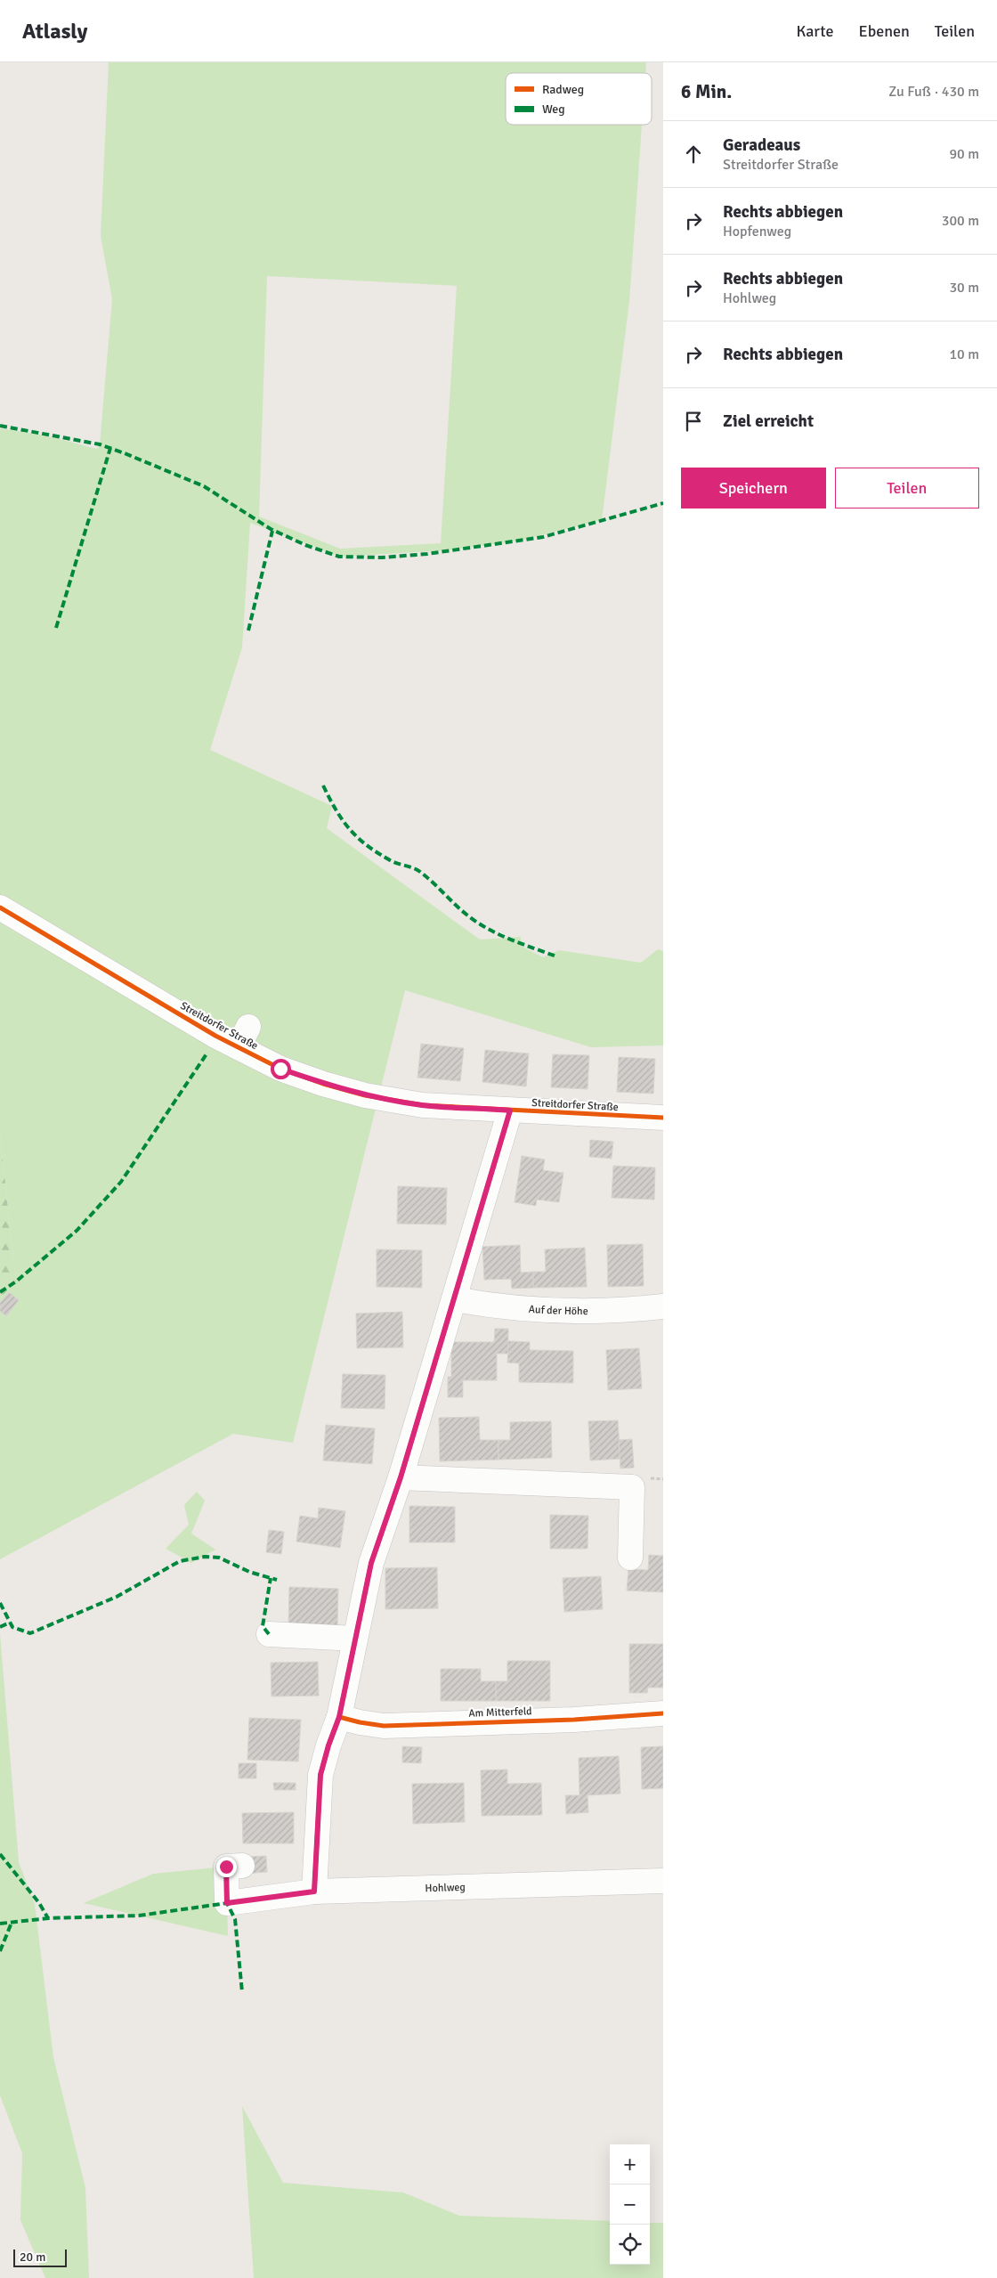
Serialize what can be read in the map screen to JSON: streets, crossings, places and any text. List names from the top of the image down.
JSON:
{
  "streets": {
    "street": [
      "Streitdorfer Straße",
      "Auf der Höhe",
      "Am Mitterfeld",
      "Hohlweg"
    ]
  },
  "legend": ["Radweg", "Weg"],
  "scale_bar": "20 m",
  "page": {
    "header": "Atlasly",
    "nav": ["Karte", "Ebenen", "Teilen"],
    "heading": ["6 Min.", "Zu Fuß · 430 m"],
    "list": [
      ["Geradeaus", "Streitdorfer Straße", "90 m"],
      ["Rechts abbiegen", "Hopfenweg", "300 m"],
      ["Rechts abbiegen", "Hohlweg", "30 m"],
      ["Rechts abbiegen", "10 m"],
      "Ziel erreicht"
    ],
    "buttons": ["Speichern", "Teilen"],
    "map_buttons": ["+", "−"],
    "scale": "20 m"
  }
}
